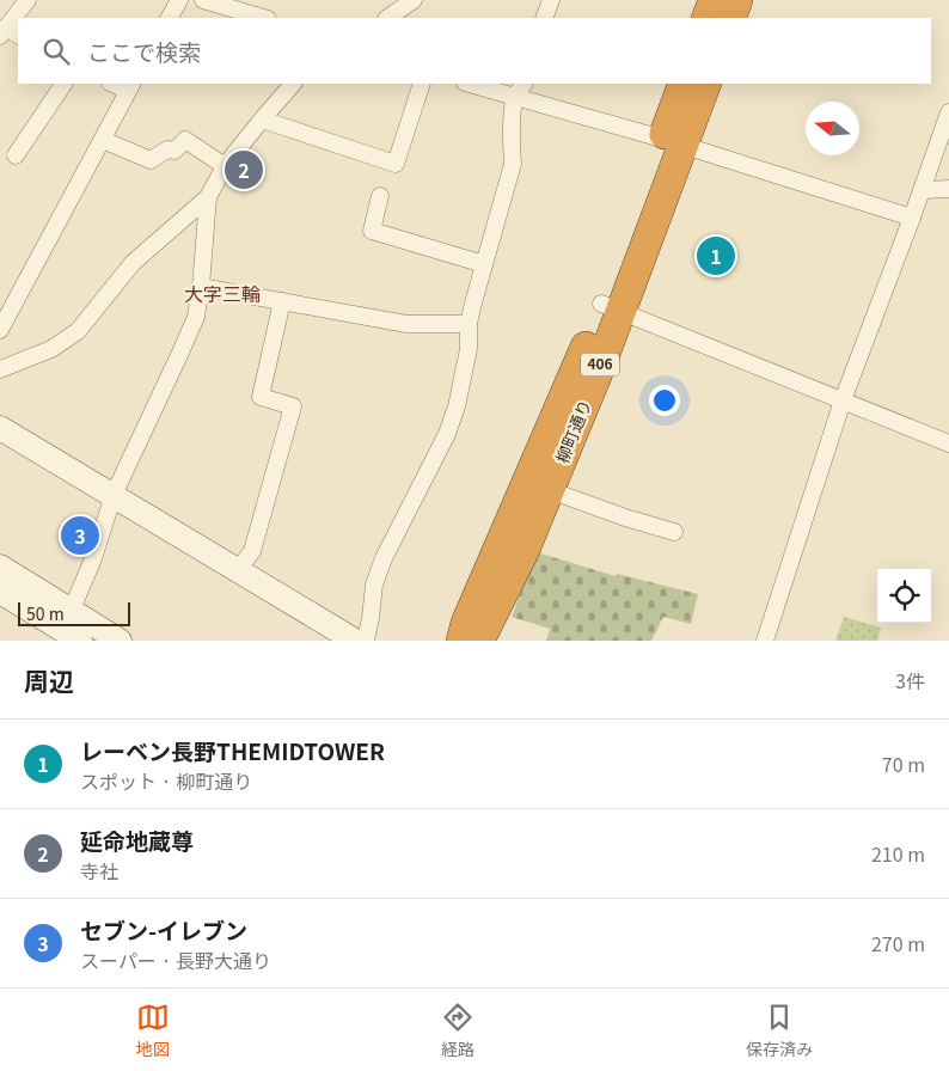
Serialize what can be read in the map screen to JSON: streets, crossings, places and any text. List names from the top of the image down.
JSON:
{
  "streets": {
    "highway": ["406", "柳町通り"]
  },
  "districts": ["大字三輪"],
  "scale_bar": "50 m",
  "north": "left",
  "page": {
    "search": "ここで検索",
    "pins": ["2", "1", "3"],
    "scale": "50 m",
    "heading": ["周辺", "3件"],
    "list": [
      {
        "mark": "1",
        "name": "レーベン長野THEMIDTOWER",
        "note": "スポット · 柳町通り",
        "value": "70 m"
      },
      {
        "mark": "2",
        "name": "延命地蔵尊",
        "note": "寺社",
        "value": "210 m"
      },
      {
        "mark": "3",
        "name": "セブン-イレブン",
        "note": "スーパー · 長野大通り",
        "value": "270 m"
      }
    ],
    "nav": ["地図", "経路", "保存済み"]
  }
}
